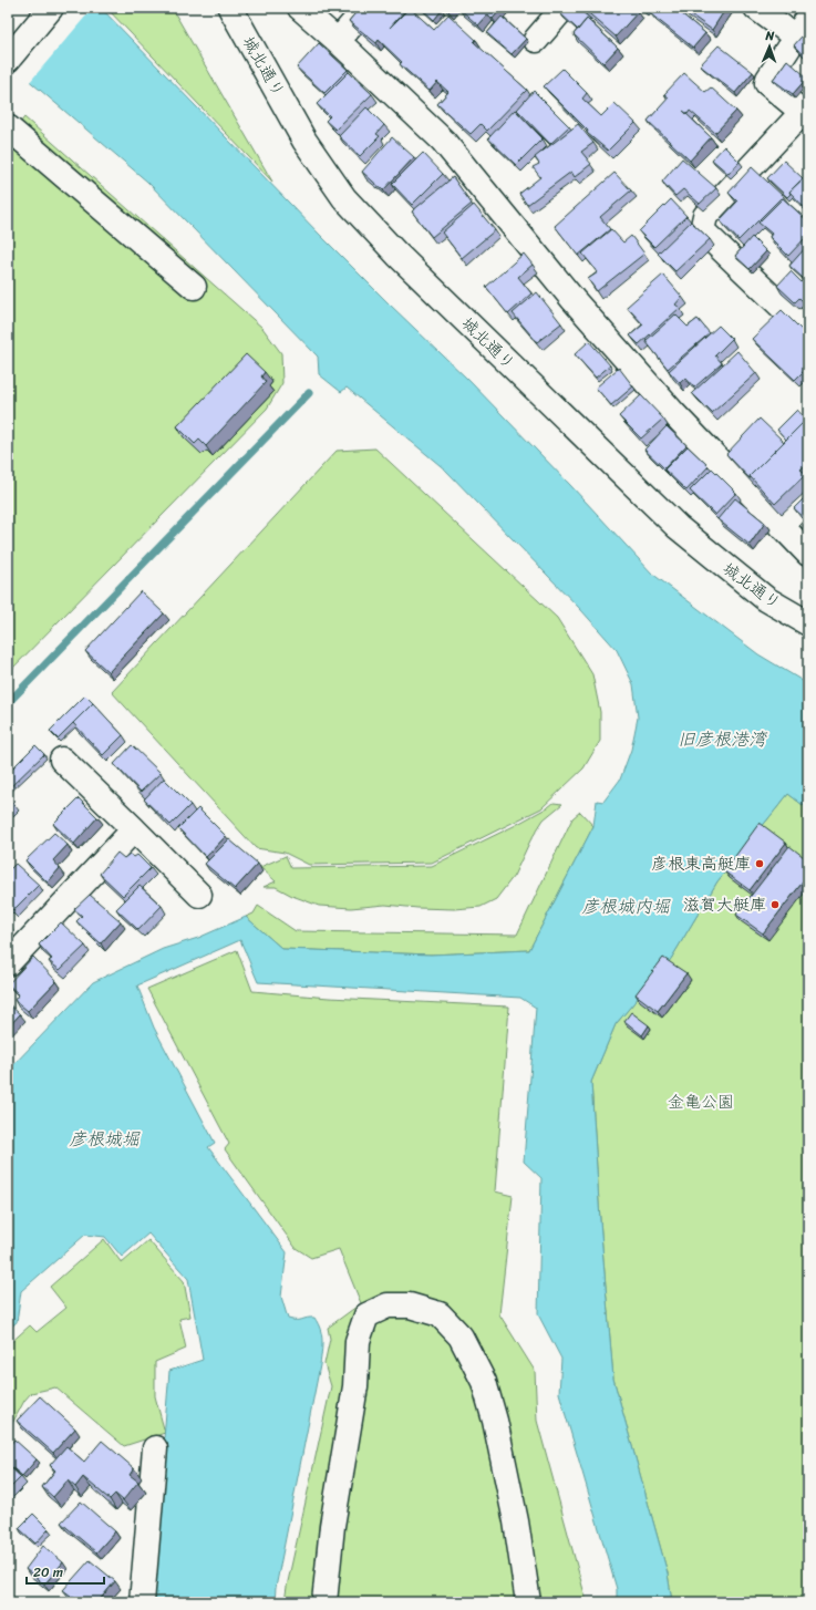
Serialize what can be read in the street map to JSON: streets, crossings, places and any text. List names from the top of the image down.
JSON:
{
  "streets": {
    "street": ["城北通り"]
  },
  "water": ["旧彦根港湾", "彦根城内堀", "彦根城堀"],
  "parks": ["金亀公園"],
  "places": ["彦根東高艇庫", "滋賀大艇庫"],
  "scale_bar": "20 m",
  "north": "top"
}
